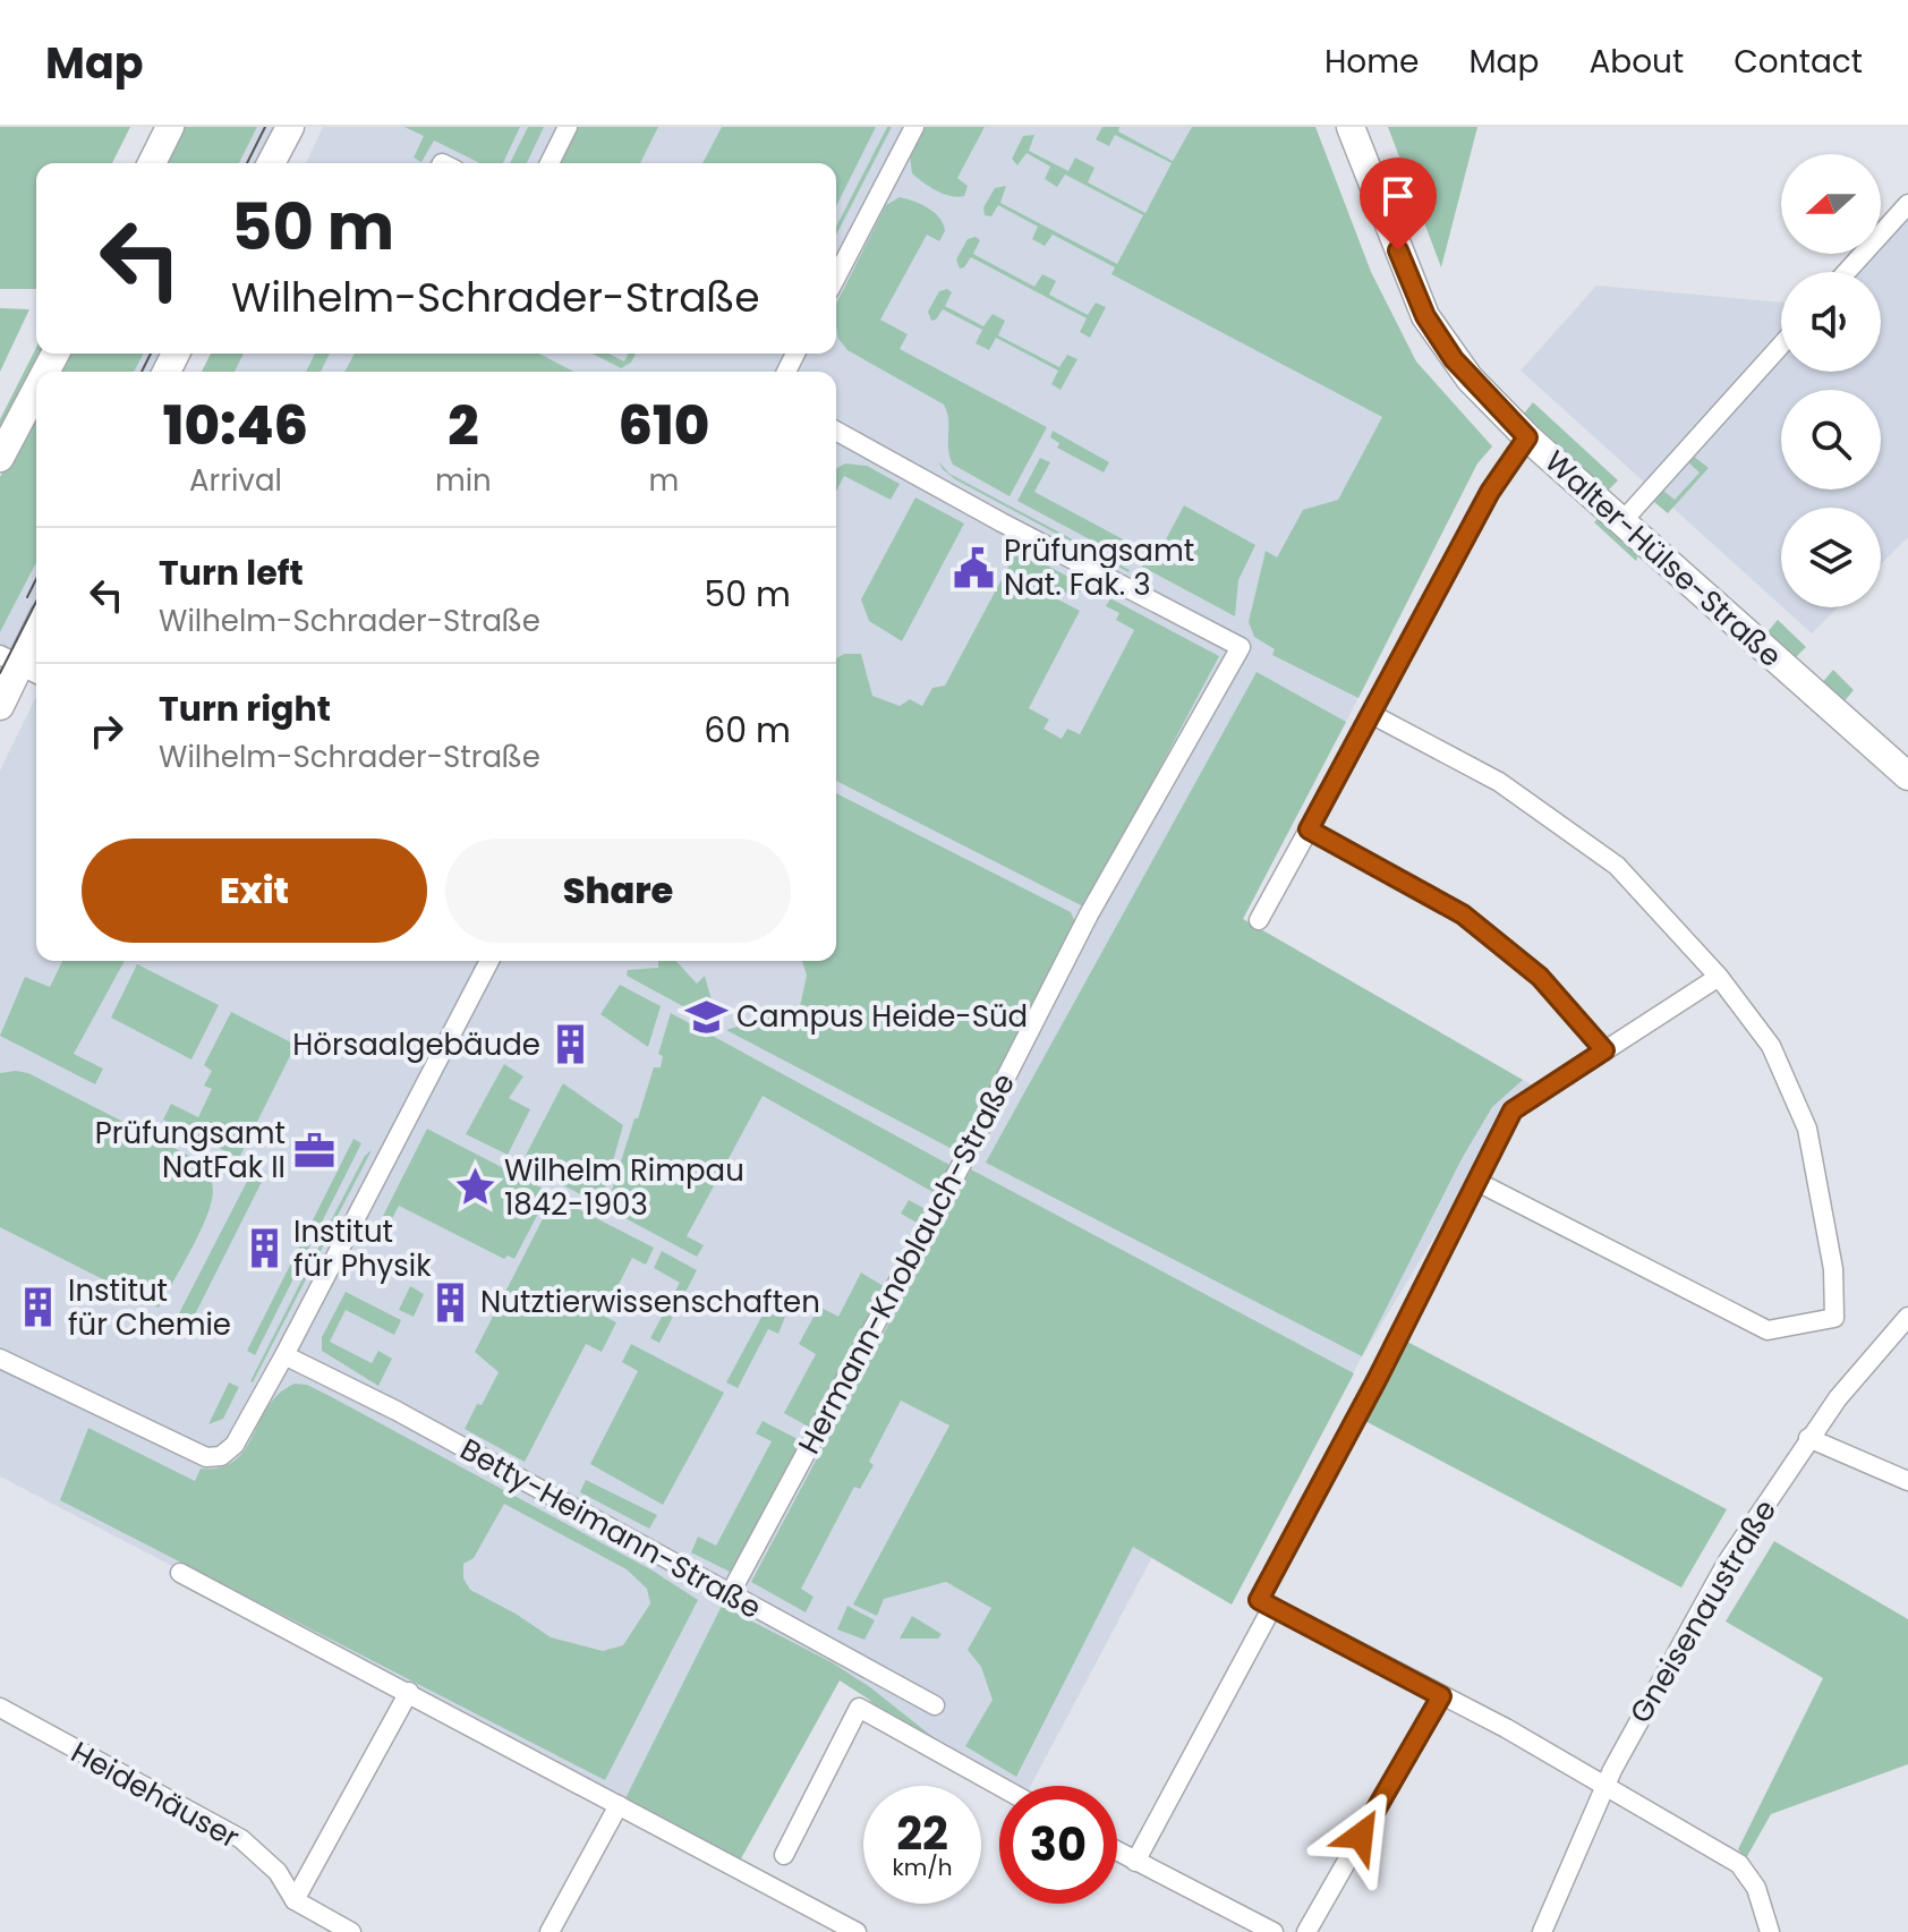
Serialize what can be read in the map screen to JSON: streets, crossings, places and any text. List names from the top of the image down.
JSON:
{
  "streets": {
    "street": [
      "Walter-Hülse-Straße",
      "Hermann-Knoblauch-Straße",
      "Betty-Heimann-Straße",
      "Gneisenaustraße",
      "Heidehäuser"
    ]
  },
  "crossings": [
    ["Hermann-Knoblauch-Straße", "Betty-Heimann-Straße"]
  ],
  "places": {
    "public building": ["Prüfungsamt Nat. Fak. 3"],
    "school or university": ["Campus Heide-Süd"],
    "building": [
      "Hörsaalgebäude",
      "Institut für Physik",
      "Nutztierwissenschaften",
      "Institut für Chemie"
    ],
    "office": ["Prüfungsamt NatFak II"],
    "place": ["Wilhelm Rimpau 1842-1903"]
  },
  "north": "left",
  "page": {
    "header": "Map",
    "nav": [
      "Home",
      "Map",
      "About",
      "Contact"
    ],
    "turn": ["50 m", "Wilhelm-Schrader-Straße"],
    "eta": [
      "10:46",
      "Arrival",
      "2",
      "min",
      "610",
      "m"
    ],
    "list": [
      {
        "name": "Turn left",
        "note": "Wilhelm-Schrader-Straße",
        "value": "50 m"
      },
      {
        "name": "Turn right",
        "note": "Wilhelm-Schrader-Straße",
        "value": "60 m"
      }
    ],
    "buttons": ["Exit", "Share"],
    "speed": "22 km/h",
    "limit": "30"
  }
}
